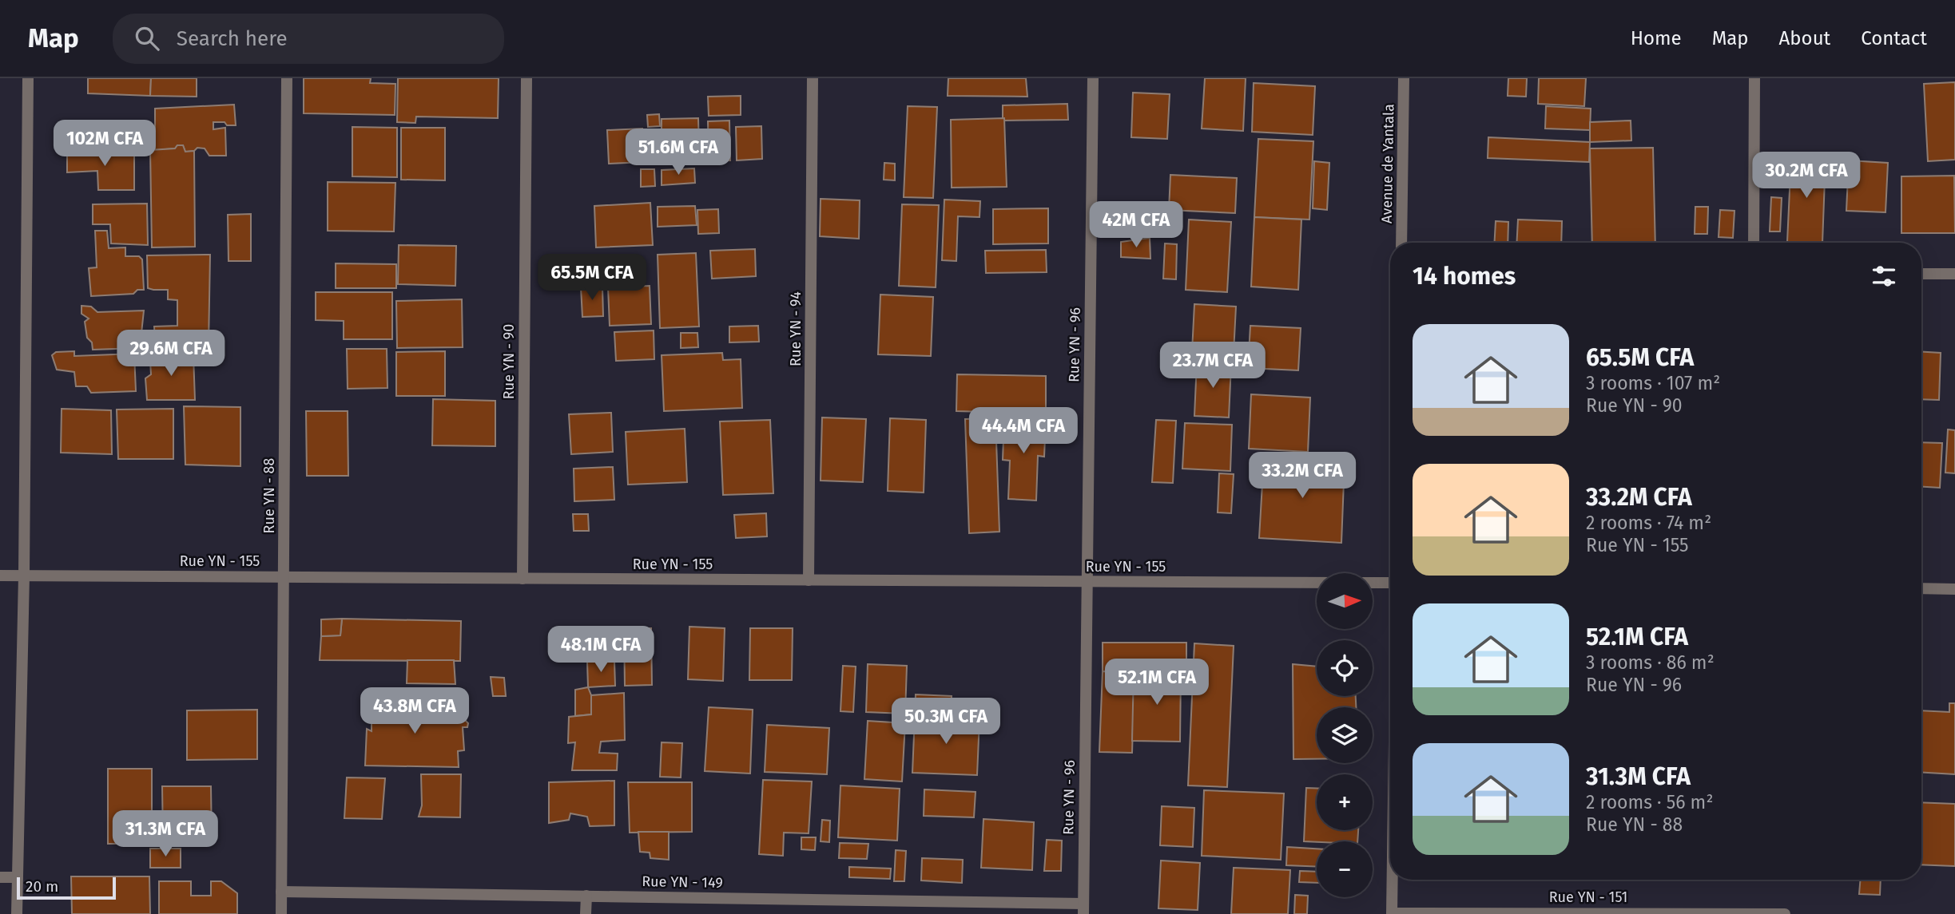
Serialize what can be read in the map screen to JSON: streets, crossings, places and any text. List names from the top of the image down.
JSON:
{
  "streets": {
    "street": [
      "Avenue de Yantala",
      "Rue YN - 94",
      "Rue YN - 96",
      "Rue YN - 90",
      "Rue YN - 88",
      "Rue YN - 155",
      "Rue YN - 149",
      "Rue YN - 151"
    ]
  },
  "crossings": [
    ["Rue YN - 94", "Rue YN - 155"],
    ["Rue YN - 96", "Rue YN - 155"],
    ["Rue YN - 96", "Rue YN - 149"],
    ["Rue YN - 90", "Rue YN - 155"],
    ["Rue YN - 88", "Rue YN - 155"],
    ["Rue YN - 88", "Rue YN - 149"]
  ],
  "scale_bar": "20 m",
  "north": "right",
  "page": {
    "header": "Map",
    "search": "Search here",
    "nav": [
      "Home",
      "Map",
      "About",
      "Contact"
    ],
    "price": [
      "102M CFA",
      "51.6M CFA",
      "30.2M CFA",
      "42M CFA",
      "65.5M CFA",
      "29.6M CFA",
      "23.7M CFA",
      "44.4M CFA",
      "33.2M CFA",
      "48.1M CFA",
      "52.1M CFA",
      "43.8M CFA",
      "50.3M CFA",
      "31.3M CFA"
    ],
    "heading": "14 homes",
    "list": [
      {
        "name": "65.5M CFA",
        "note": "3 rooms · 107 m² · Rue YN - 90"
      },
      {
        "name": "33.2M CFA",
        "note": "2 rooms · 74 m² · Rue YN - 155"
      },
      {
        "name": "52.1M CFA",
        "note": "3 rooms · 86 m² · Rue YN - 96"
      },
      {
        "name": "31.3M CFA",
        "note": "2 rooms · 56 m² · Rue YN - 88"
      }
    ],
    "map_buttons": ["+", "−"],
    "scale": "20 m"
  }
}
